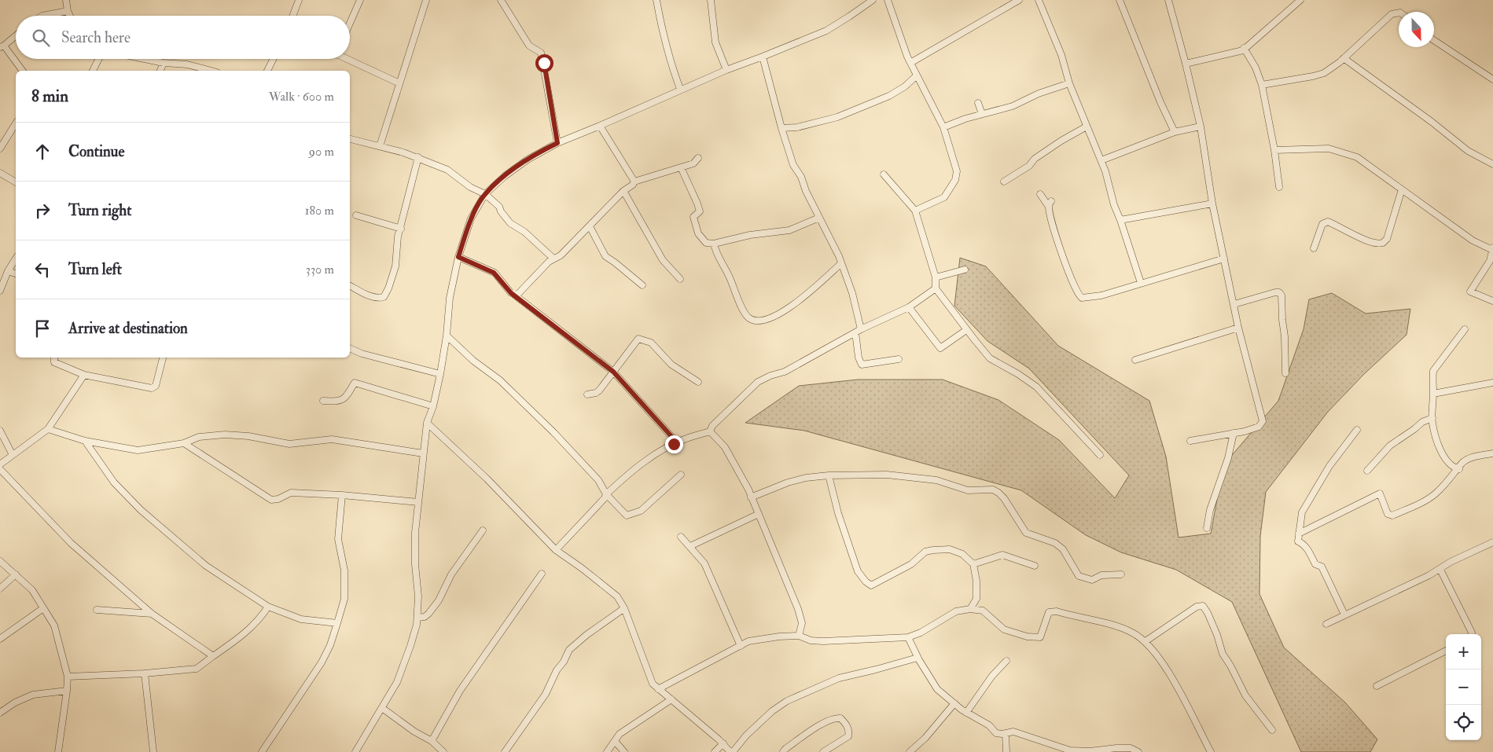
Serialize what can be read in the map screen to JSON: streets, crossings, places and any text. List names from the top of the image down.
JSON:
{
  "north": "bottom",
  "page": {
    "search": "Search here",
    "heading": ["8 min", "Walk · 600 m"],
    "list": [
      ["Continue", "90 m"],
      ["Turn right", "180 m"],
      ["Turn left", "330 m"],
      "Arrive at destination"
    ],
    "map_buttons": ["+", "−"]
  }
}
